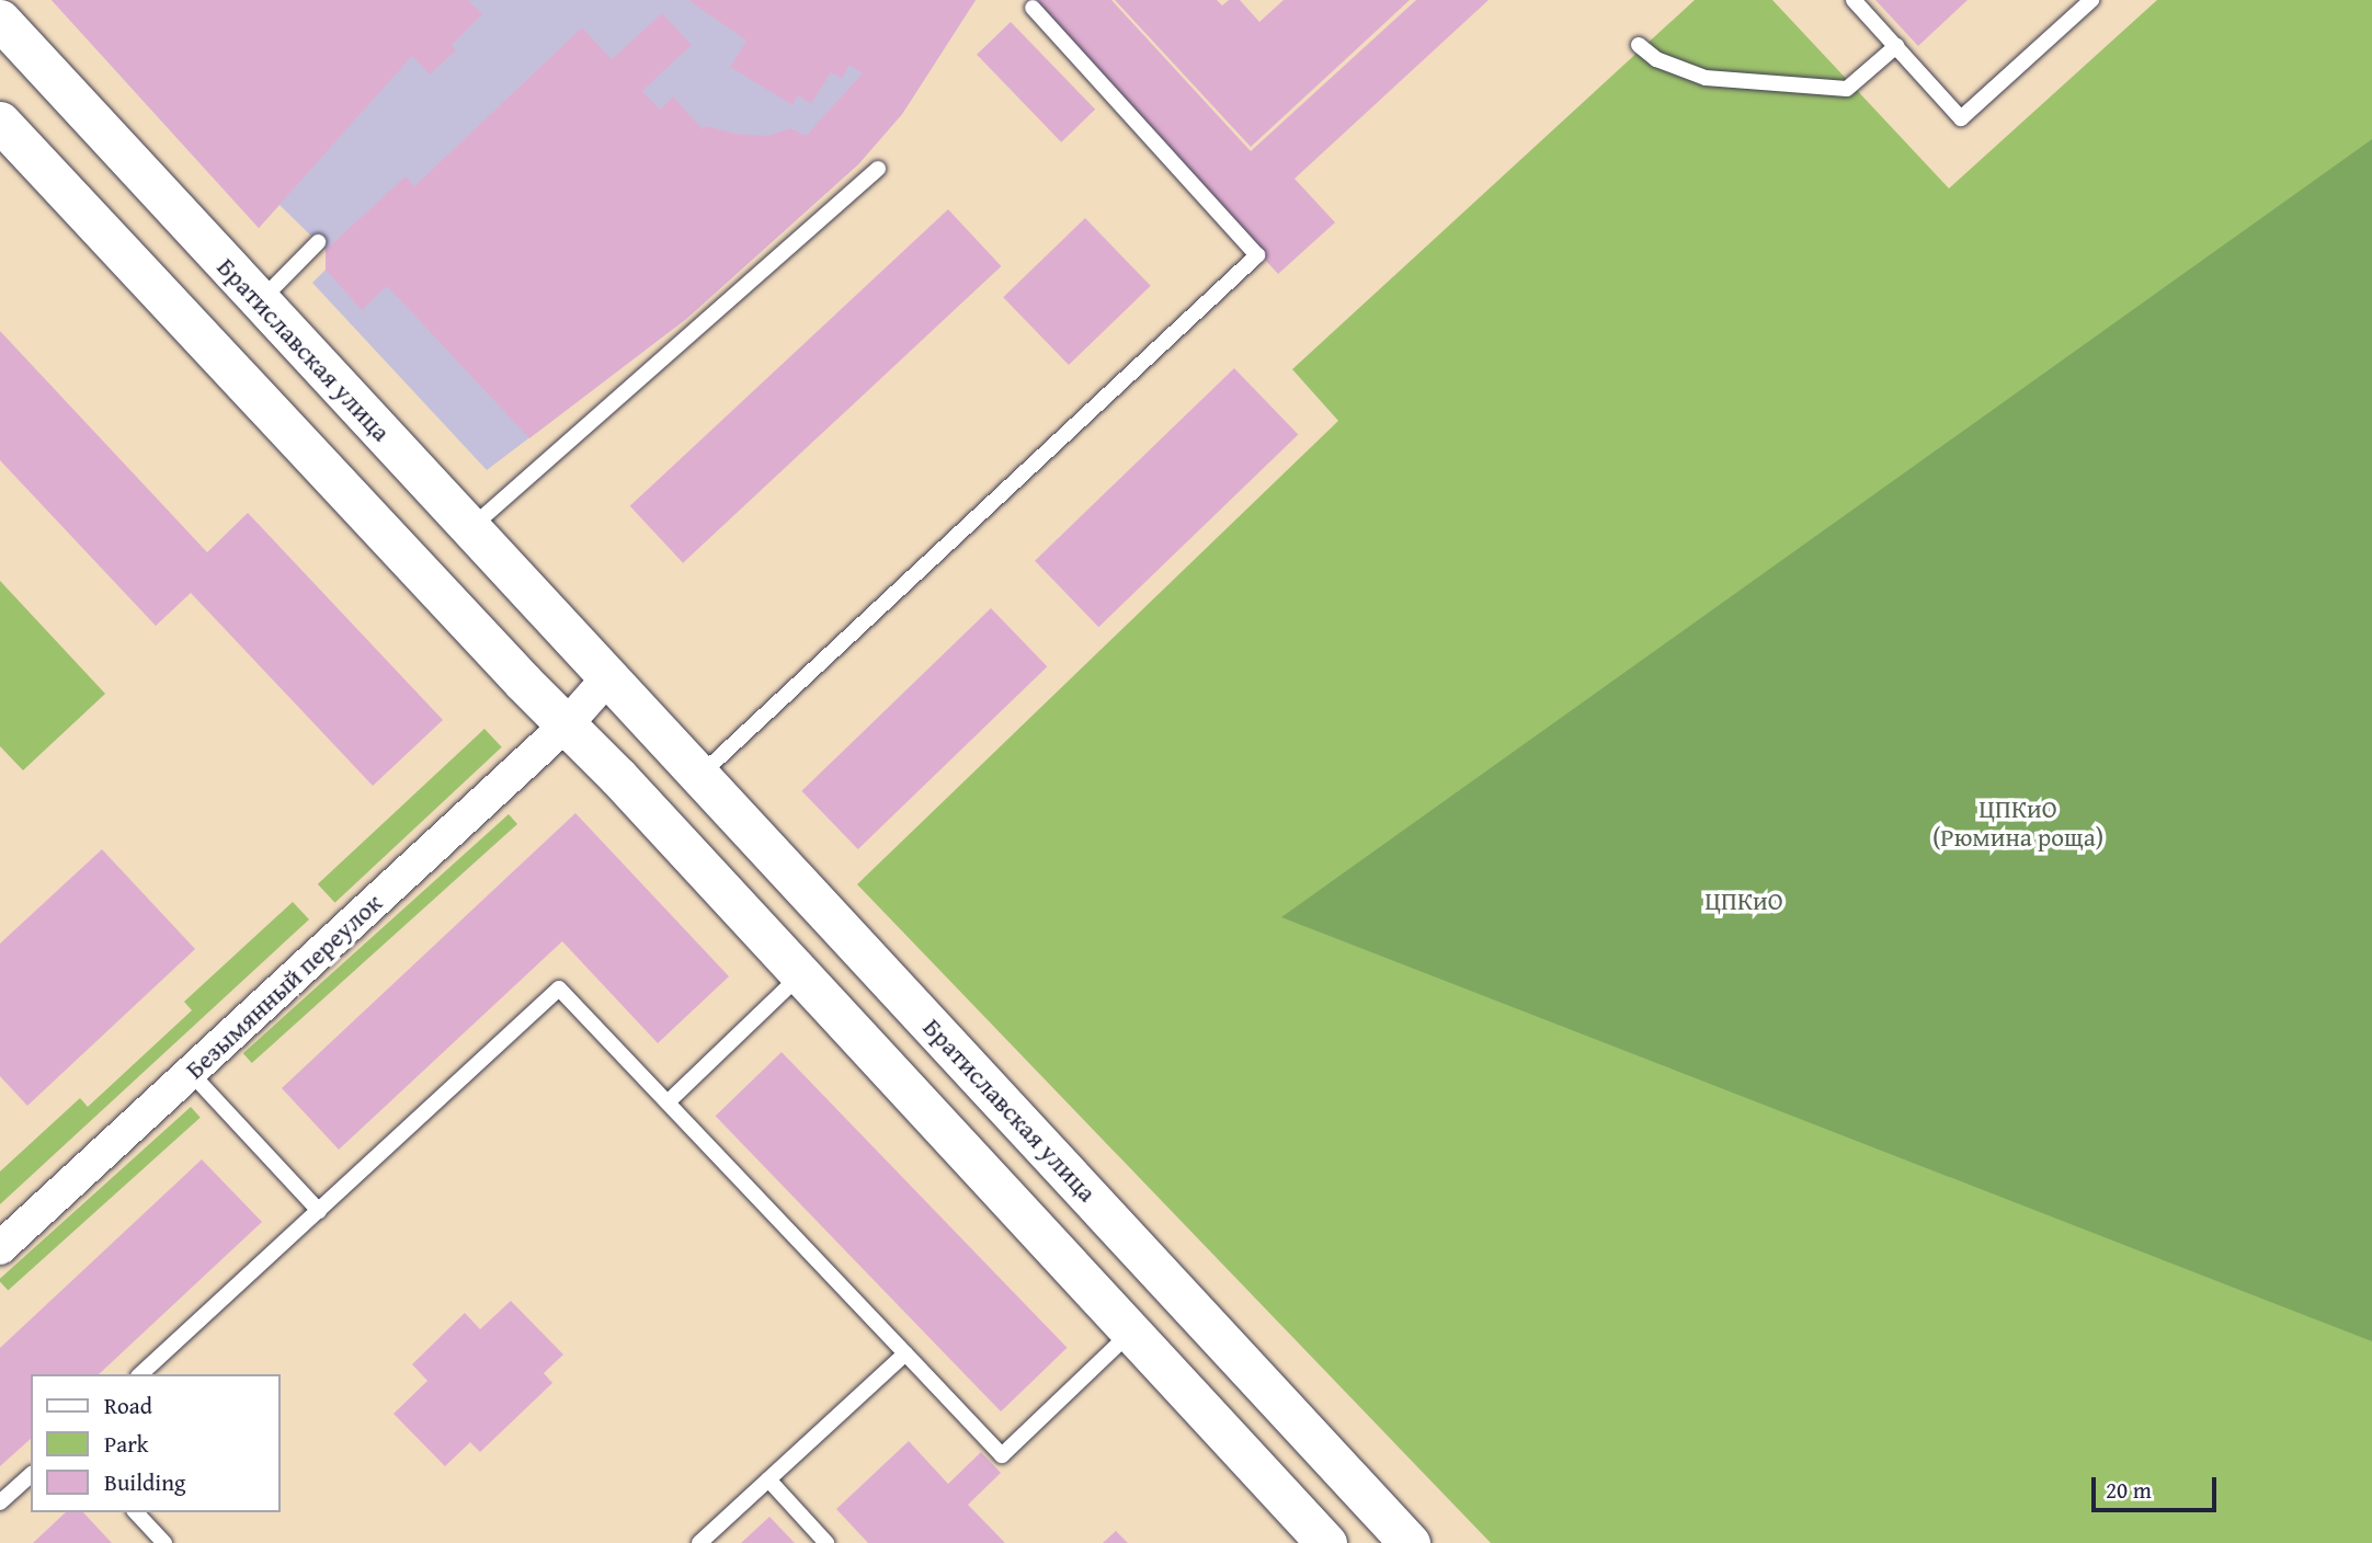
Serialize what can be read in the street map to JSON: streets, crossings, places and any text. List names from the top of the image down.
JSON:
{
  "streets": {
    "street": ["Братиславская улица", "Безымянный переулок"]
  },
  "parks": ["ЦПКиО (Рюмина роща)", "ЦПКиО"],
  "legend": ["Road", "Park", "Building"],
  "scale_bar": "20 m"
}
